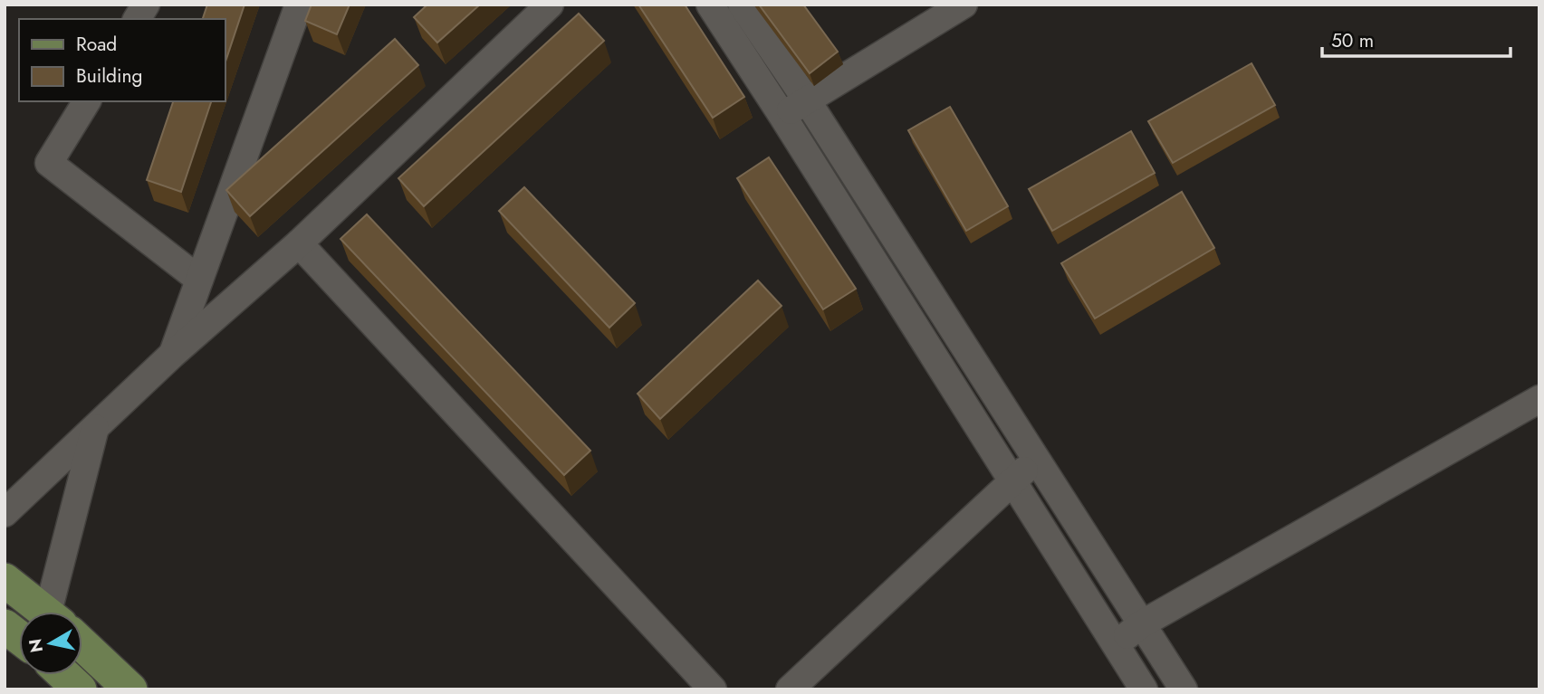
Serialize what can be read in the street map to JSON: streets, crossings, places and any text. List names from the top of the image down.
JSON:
{
  "legend": ["Road", "Building"],
  "scale_bar": "50 m",
  "north": "left"
}
